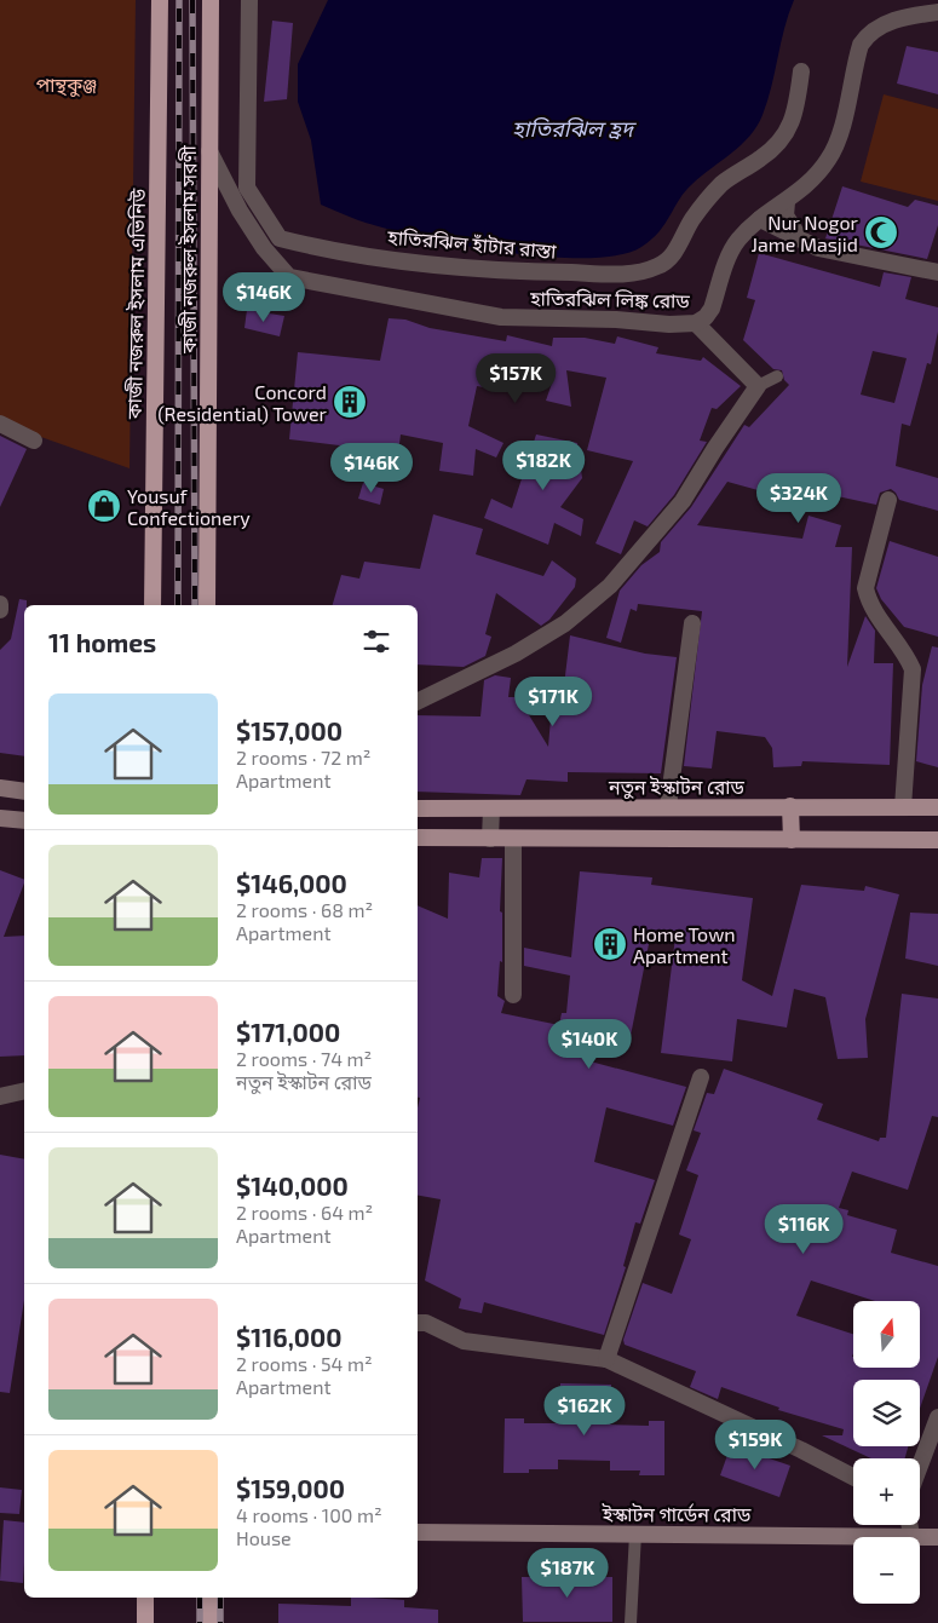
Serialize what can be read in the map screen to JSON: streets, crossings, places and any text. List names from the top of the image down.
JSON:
{
  "streets": {
    "highway": ["কাজী নজরুল ইসলাম সরণী", "কাজী নজরুল ইসলাম এভিনিউ"],
    "main road": ["নতুন ইস্কাটন রোড", "ইস্কাটন গার্ডেন রোড"],
    "street": ["হাতিরঝিল হাঁটার রাস্তা", "হাতিরঝিল লিঙ্ক রোড"]
  },
  "crossings": [
    ["কাজী নজরুল ইসলাম সরণী", "হাতিরঝিল লিঙ্ক রোড"]
  ],
  "water": ["হাতিরঝিল হ্রদ"],
  "parks": ["পান্থকুঞ্জ"],
  "places": {
    "mosque": ["Nur Nogor Jame Masjid"],
    "building": ["Concord (Residential) Tower", "Home Town Apartment"],
    "shop": ["Yousuf Confectionery"]
  },
  "north": "top",
  "page": {
    "price": [
      "$146K",
      "$157K",
      "$182K",
      "$146K",
      "$324K",
      "$171K",
      "$140K",
      "$116K",
      "$162K",
      "$159K",
      "$187K"
    ],
    "heading": "11 homes",
    "list": [
      {
        "name": "$157,000",
        "note": "2 rooms · 72 m² · Apartment"
      },
      {
        "name": "$146,000",
        "note": "2 rooms · 68 m² · Apartment"
      },
      {
        "name": "$171,000",
        "note": "2 rooms · 74 m² · নতুন ইস্কাটন রোড"
      },
      {
        "name": "$140,000",
        "note": "2 rooms · 64 m² · Apartment"
      },
      {
        "name": "$116,000",
        "note": "2 rooms · 54 m² · Apartment"
      },
      {
        "name": "$159,000",
        "note": "4 rooms · 100 m² · House"
      }
    ],
    "map_buttons": ["+", "−"]
  }
}
